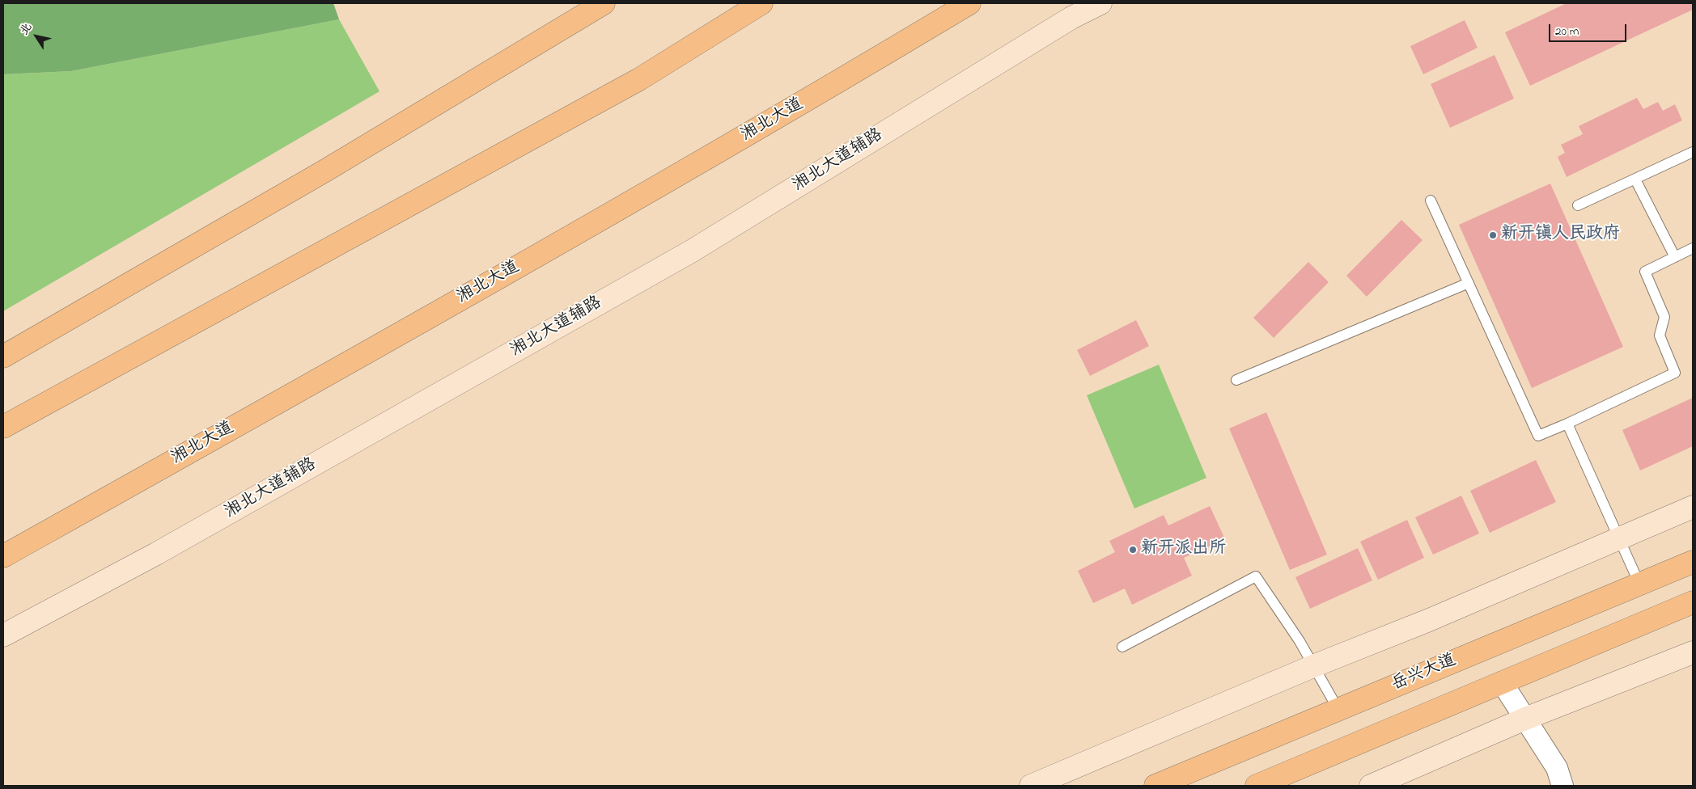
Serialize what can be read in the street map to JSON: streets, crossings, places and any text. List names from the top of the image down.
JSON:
{
  "streets": {
    "main road": ["湘北大道", "湘北大道辅路", "岳兴大道"]
  },
  "places": ["新开镇人民政府", "新开派出所"],
  "scale_bar": "20 m",
  "north": "top left"
}
